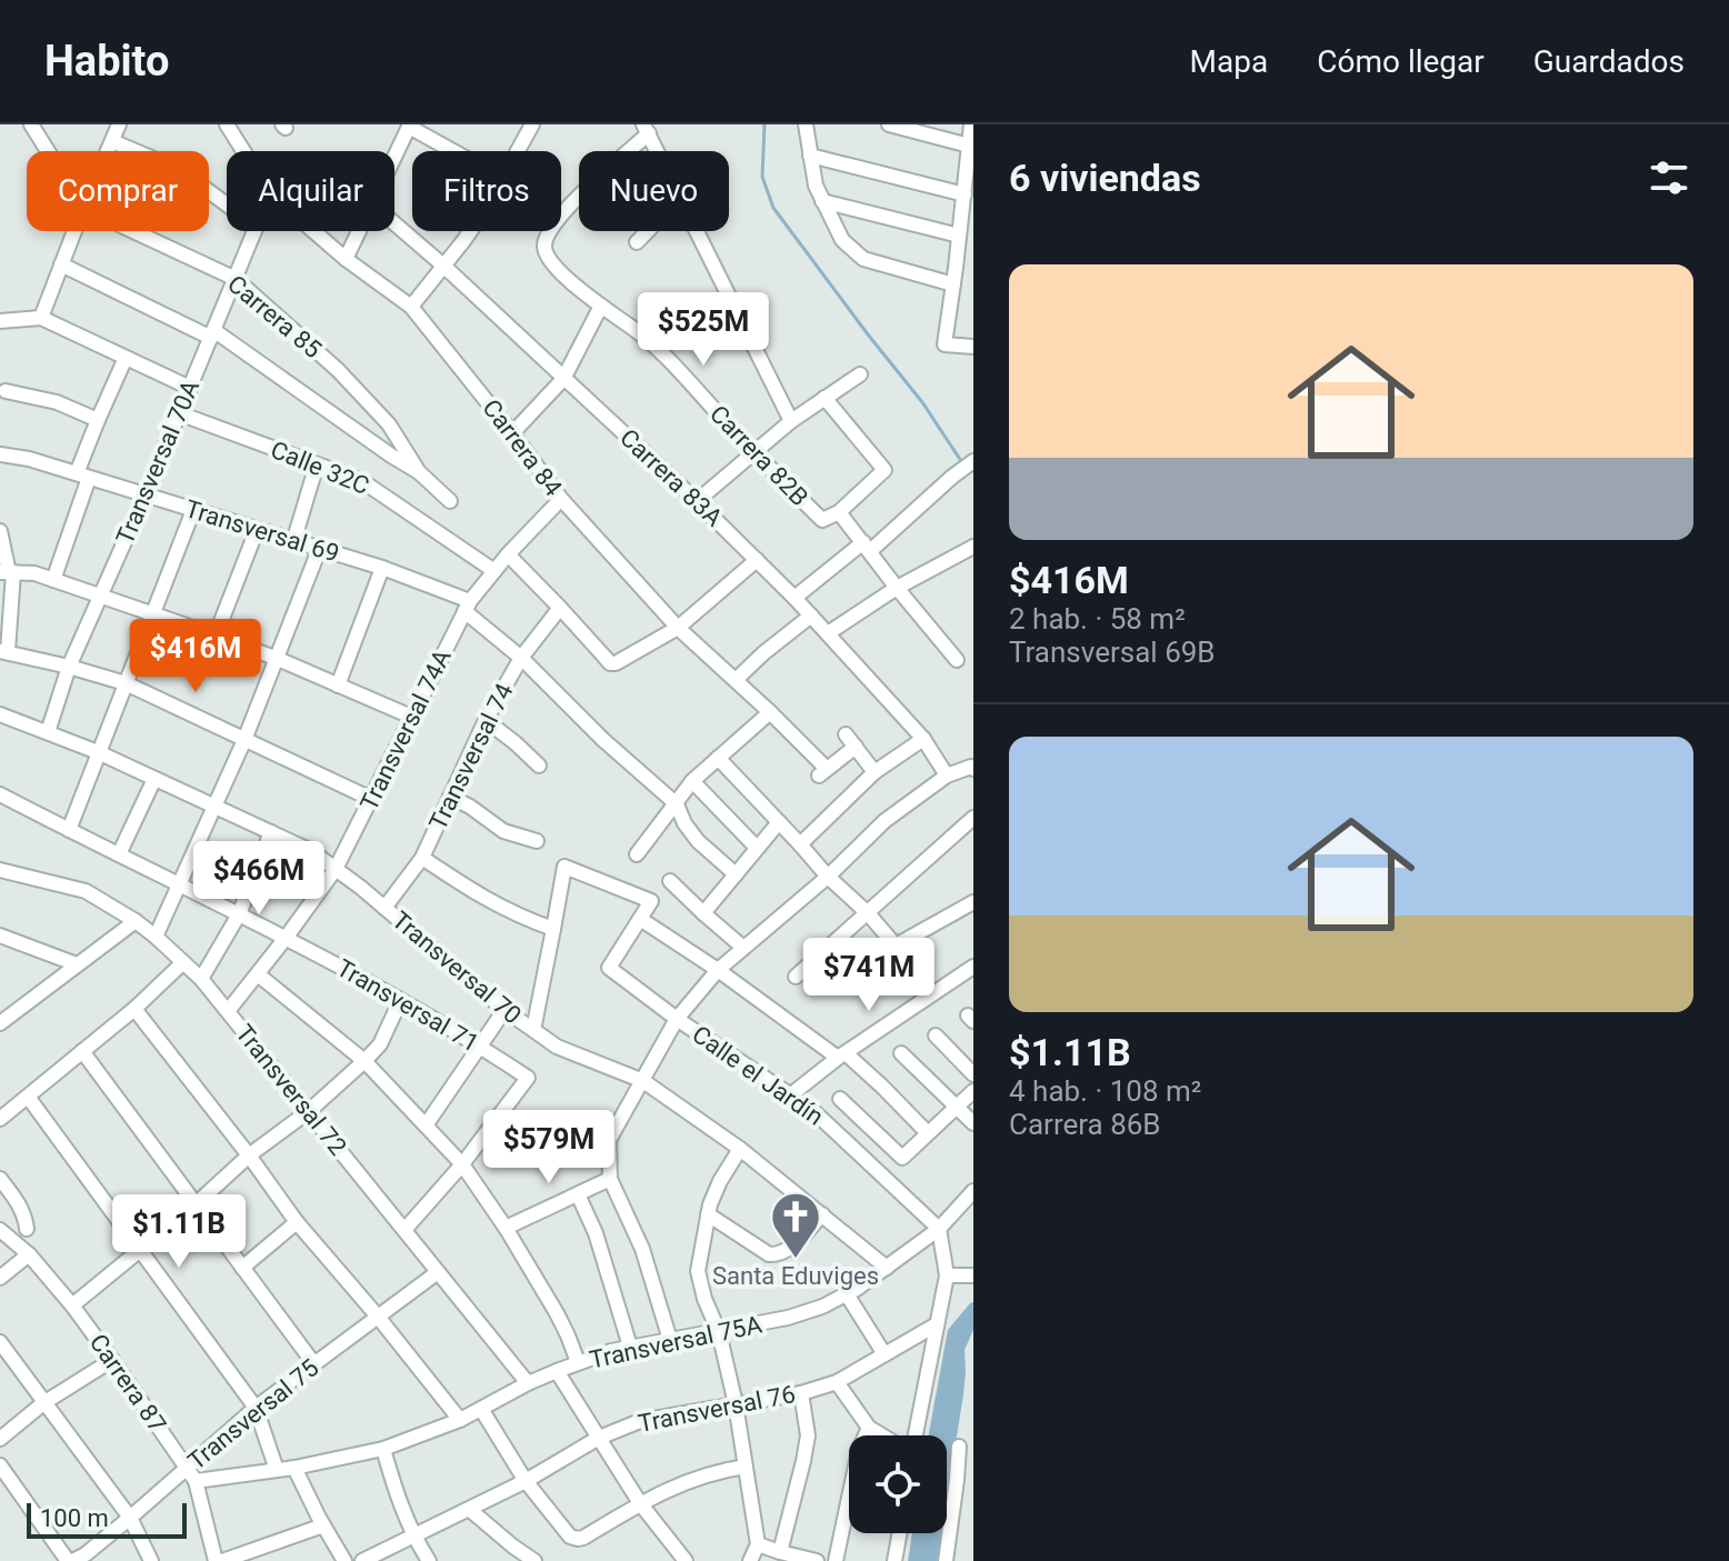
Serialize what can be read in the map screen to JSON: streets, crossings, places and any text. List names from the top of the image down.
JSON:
{
  "streets": {
    "street": [
      "Carrera 85",
      "Carrera 84",
      "Carrera 82B",
      "Transversal 70A",
      "Calle 32C",
      "Carrera 83A",
      "Transversal 69",
      "Transversal 74A",
      "Transversal 74",
      "Transversal 70",
      "Transversal 71",
      "Calle el Jardín",
      "Transversal 72",
      "Transversal 75A",
      "Carrera 87",
      "Transversal 76",
      "Transversal 75"
    ]
  },
  "crossings": [
    ["Carrera 85", "Transversal 70A"],
    ["Carrera 84", "Transversal 74A"],
    ["Transversal 70A", "Calle 32C"],
    ["Transversal 70A", "Transversal 69"],
    ["Transversal 70A", "Transversal 70"],
    ["Calle 32C", "Transversal 74A"],
    ["Transversal 69", "Transversal 74A"],
    ["Transversal 69", "Transversal 74"],
    ["Transversal 74A", "Transversal 70"],
    ["Transversal 74A", "Transversal 71"],
    ["Transversal 74A", "Transversal 72"],
    ["Transversal 74", "Transversal 70"],
    ["Transversal 70", "Transversal 75A"],
    ["Calle el Jardín", "Transversal 75A"],
    ["Transversal 72", "Transversal 75A"],
    ["Transversal 72", "Transversal 75"],
    ["Transversal 75A", "Carrera 87"],
    ["Transversal 75A", "Transversal 75"],
    ["Carrera 87", "Transversal 75"]
  ],
  "places": {
    "church": ["Santa Eduviges"]
  },
  "scale_bar": "100 m",
  "page": {
    "header": "Habito",
    "nav": ["Mapa", "Cómo llegar", "Guardados"],
    "heading": "6 viviendas",
    "chip": [
      "Comprar",
      "Alquilar",
      "Filtros",
      "Nuevo"
    ],
    "list": [
      {
        "name": "$416M",
        "note": "2 hab. · 58 m² · Transversal 69B"
      },
      {
        "name": "$1.11B",
        "note": "4 hab. · 108 m² · Carrera 86B"
      }
    ],
    "price": [
      "$525M",
      "$416M",
      "$466M",
      "$741M",
      "$579M",
      "$1.11B"
    ],
    "scale": "100 m"
  }
}
